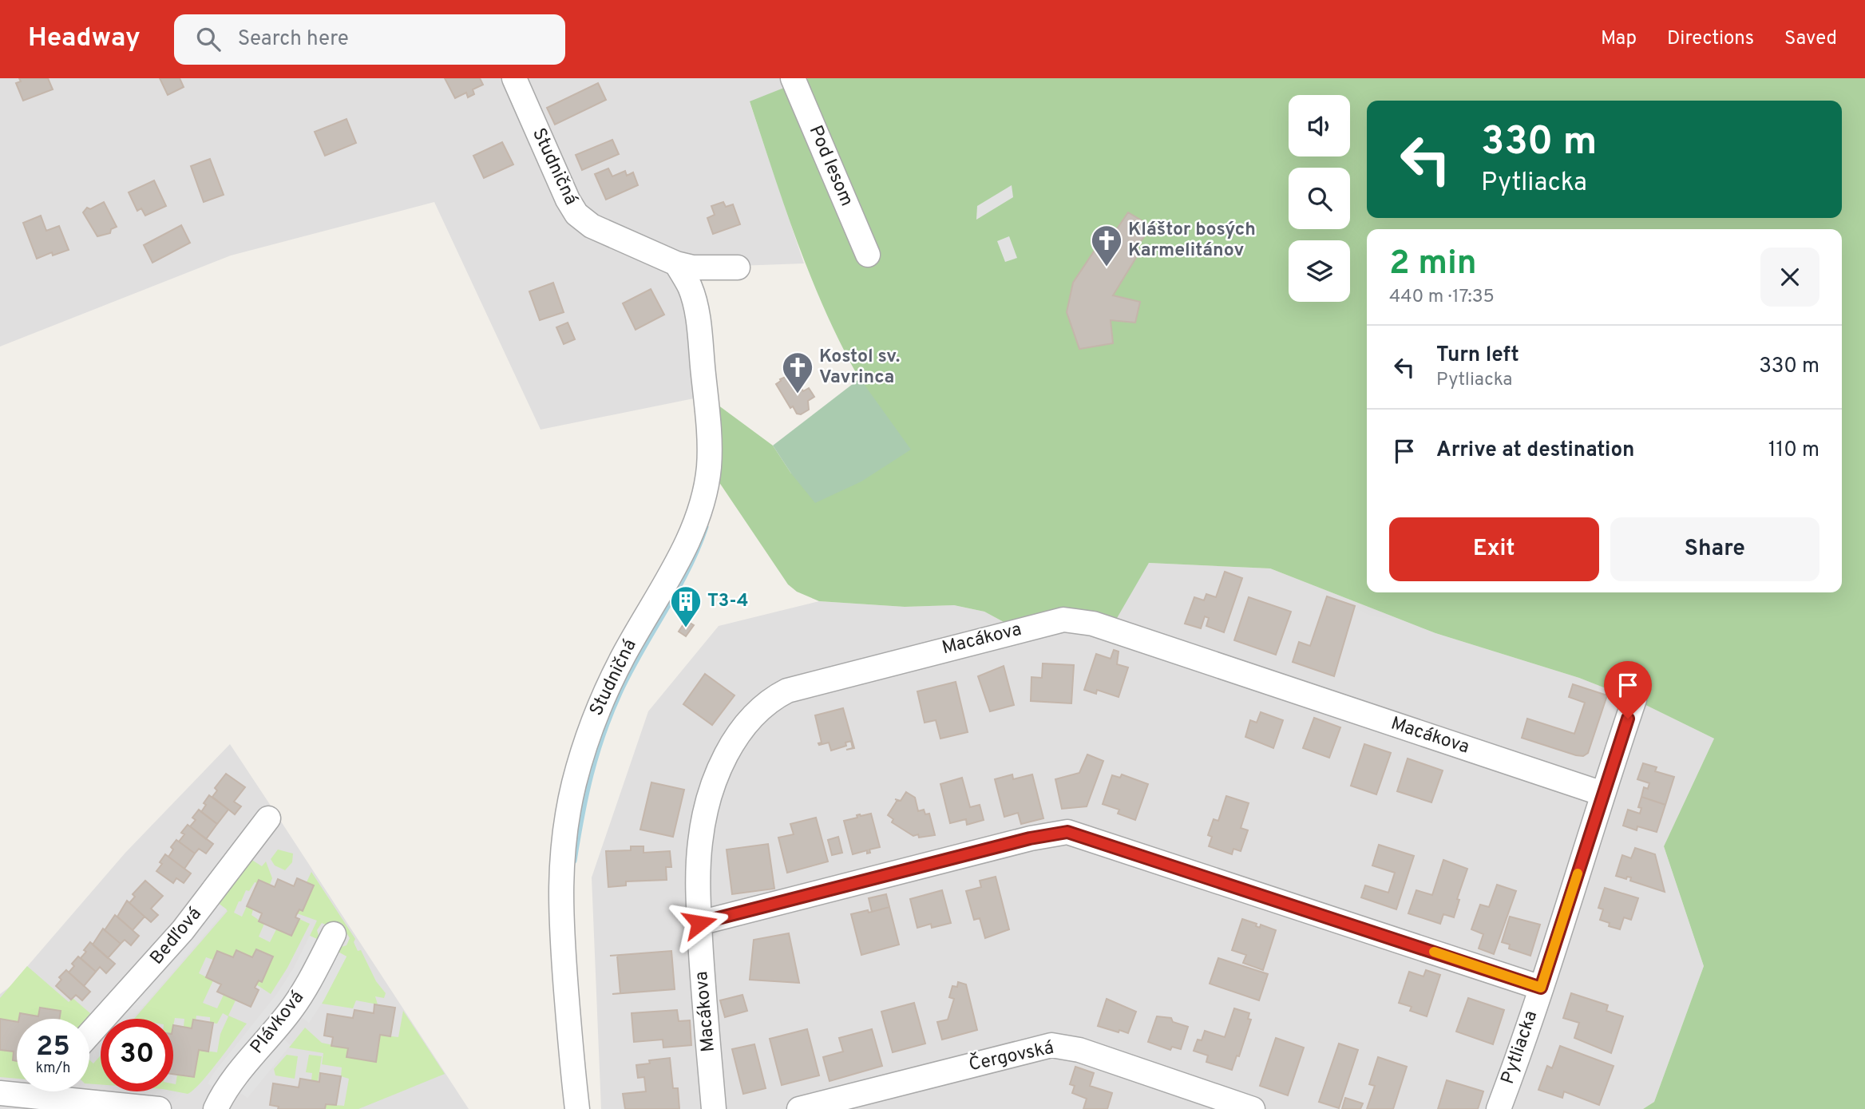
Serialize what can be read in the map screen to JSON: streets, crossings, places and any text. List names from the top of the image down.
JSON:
{
  "streets": {
    "street": [
      "Pod lesom",
      "Studničná",
      "Macákova",
      "Bedľová",
      "Plávková",
      "Pytliacka",
      "Čergovská"
    ]
  },
  "crossings": [
    ["Macákova", "Pytliacka"]
  ],
  "places": {
    "church": ["Kláštor bosých Karmelitánov", "Kostol sv. Vavrinca"],
    "building": ["T3-4"]
  },
  "page": {
    "header": "Headway",
    "search": "Search here",
    "nav": ["Map", "Directions", "Saved"],
    "turn": ["330 m", "Pytliacka"],
    "heading": ["2 min", "440 m · 17:35"],
    "list": [
      {
        "name": "Turn left",
        "note": "Pytliacka",
        "value": "330 m"
      },
      {
        "name": "Arrive at destination",
        "value": "110 m"
      }
    ],
    "buttons": ["Exit", "Share"],
    "speed": "25 km/h",
    "limit": "30"
  }
}
